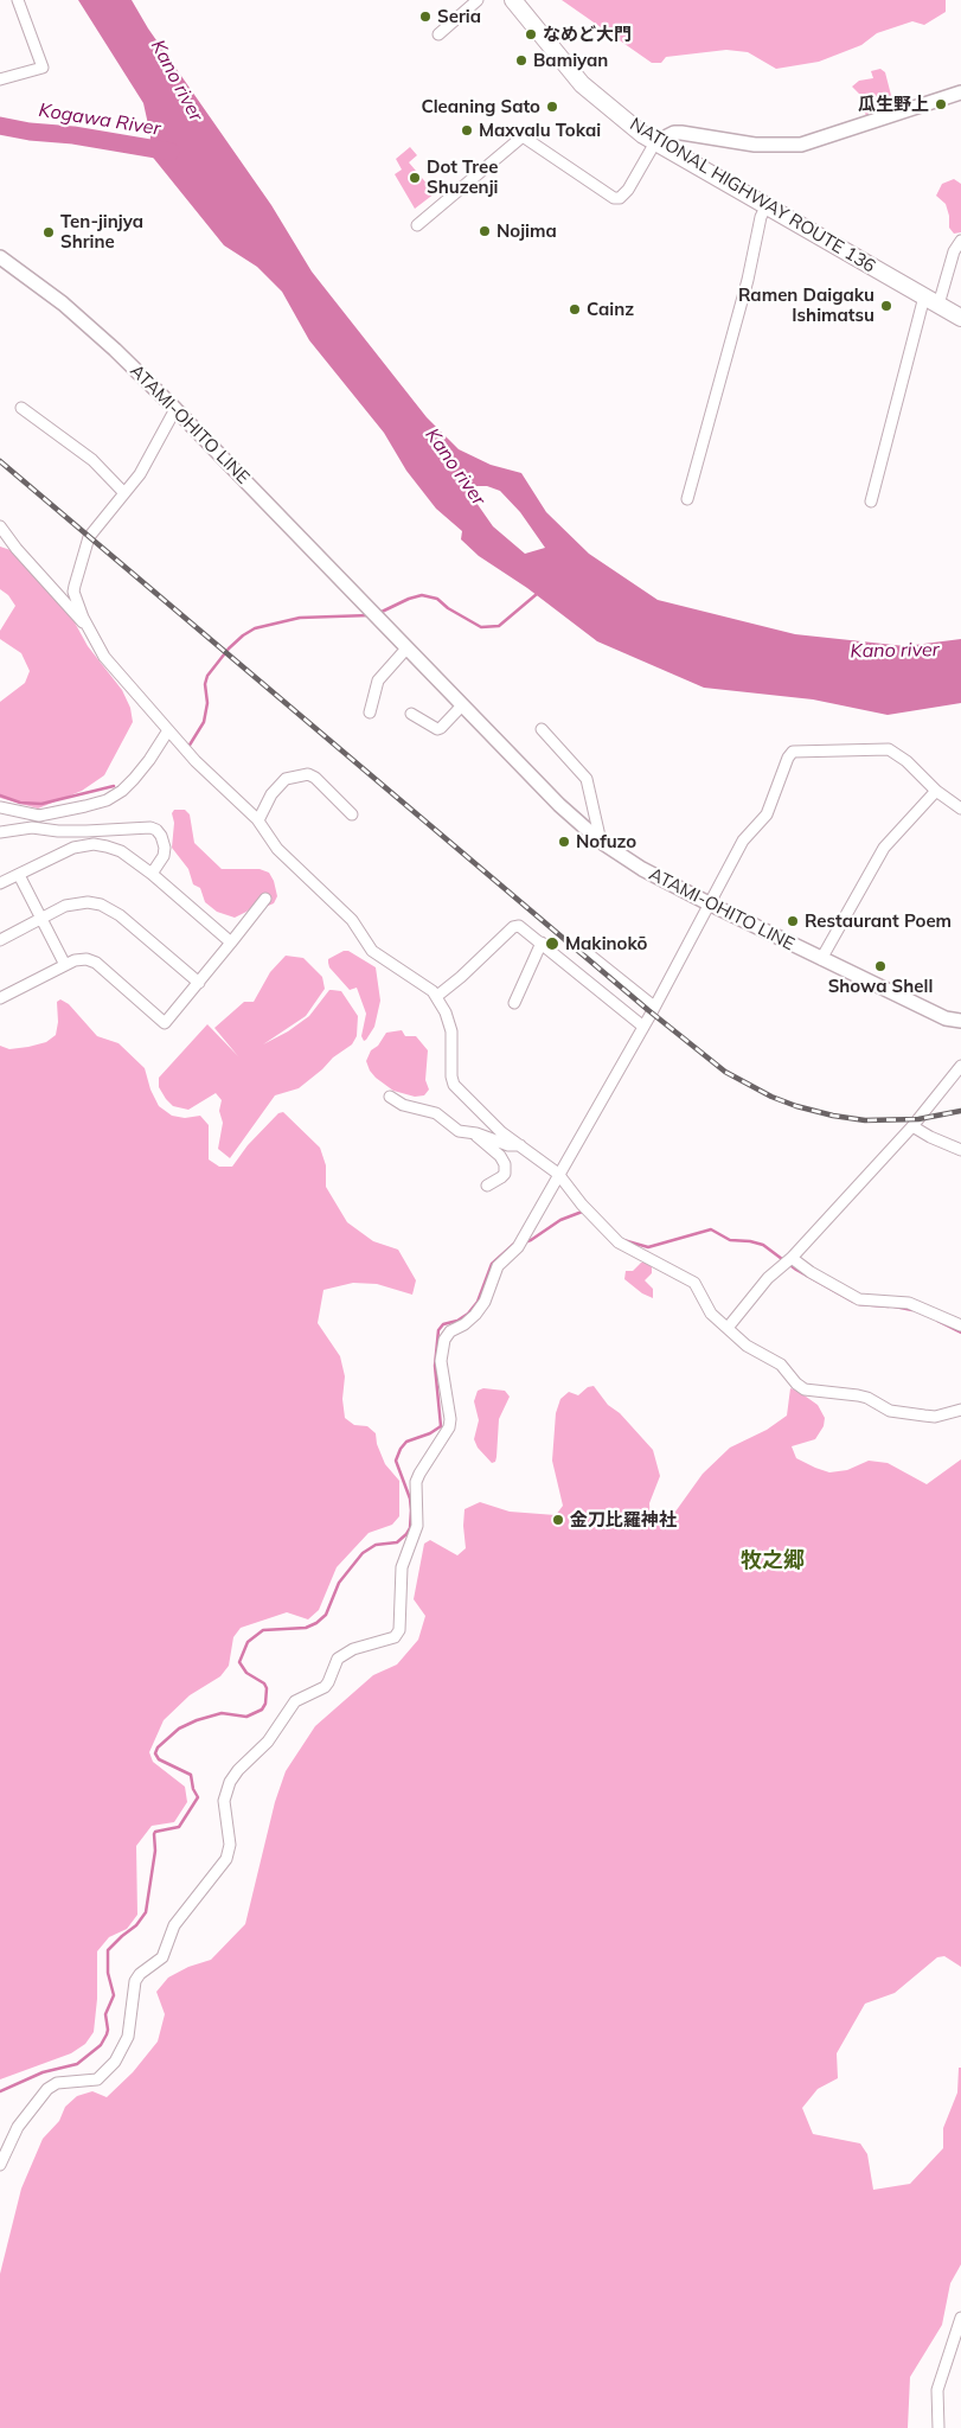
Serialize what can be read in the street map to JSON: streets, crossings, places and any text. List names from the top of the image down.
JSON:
{
  "streets": {
    "highway": ["NATIONAL HIGHWAY ROUTE 136"],
    "main road": ["ATAMI-OHITO LINE"]
  },
  "districts": ["牧之郷"],
  "water": ["Kano river", "Kogawa River"],
  "places": [
    "Seria",
    "なめど大門",
    "Bamiyan",
    "瓜生野上",
    "Cleaning Sato",
    "Maxvalu Tokai",
    "Dot Tree Shuzenji",
    "Nojima",
    "Ten-jinjya Shrine",
    "Ramen Daigaku Ishimatsu",
    "Cainz",
    "Nofuzo",
    "Restaurant Poem",
    "Makinokō",
    "Showa Shell",
    "金刀比羅神社"
  ]
}
